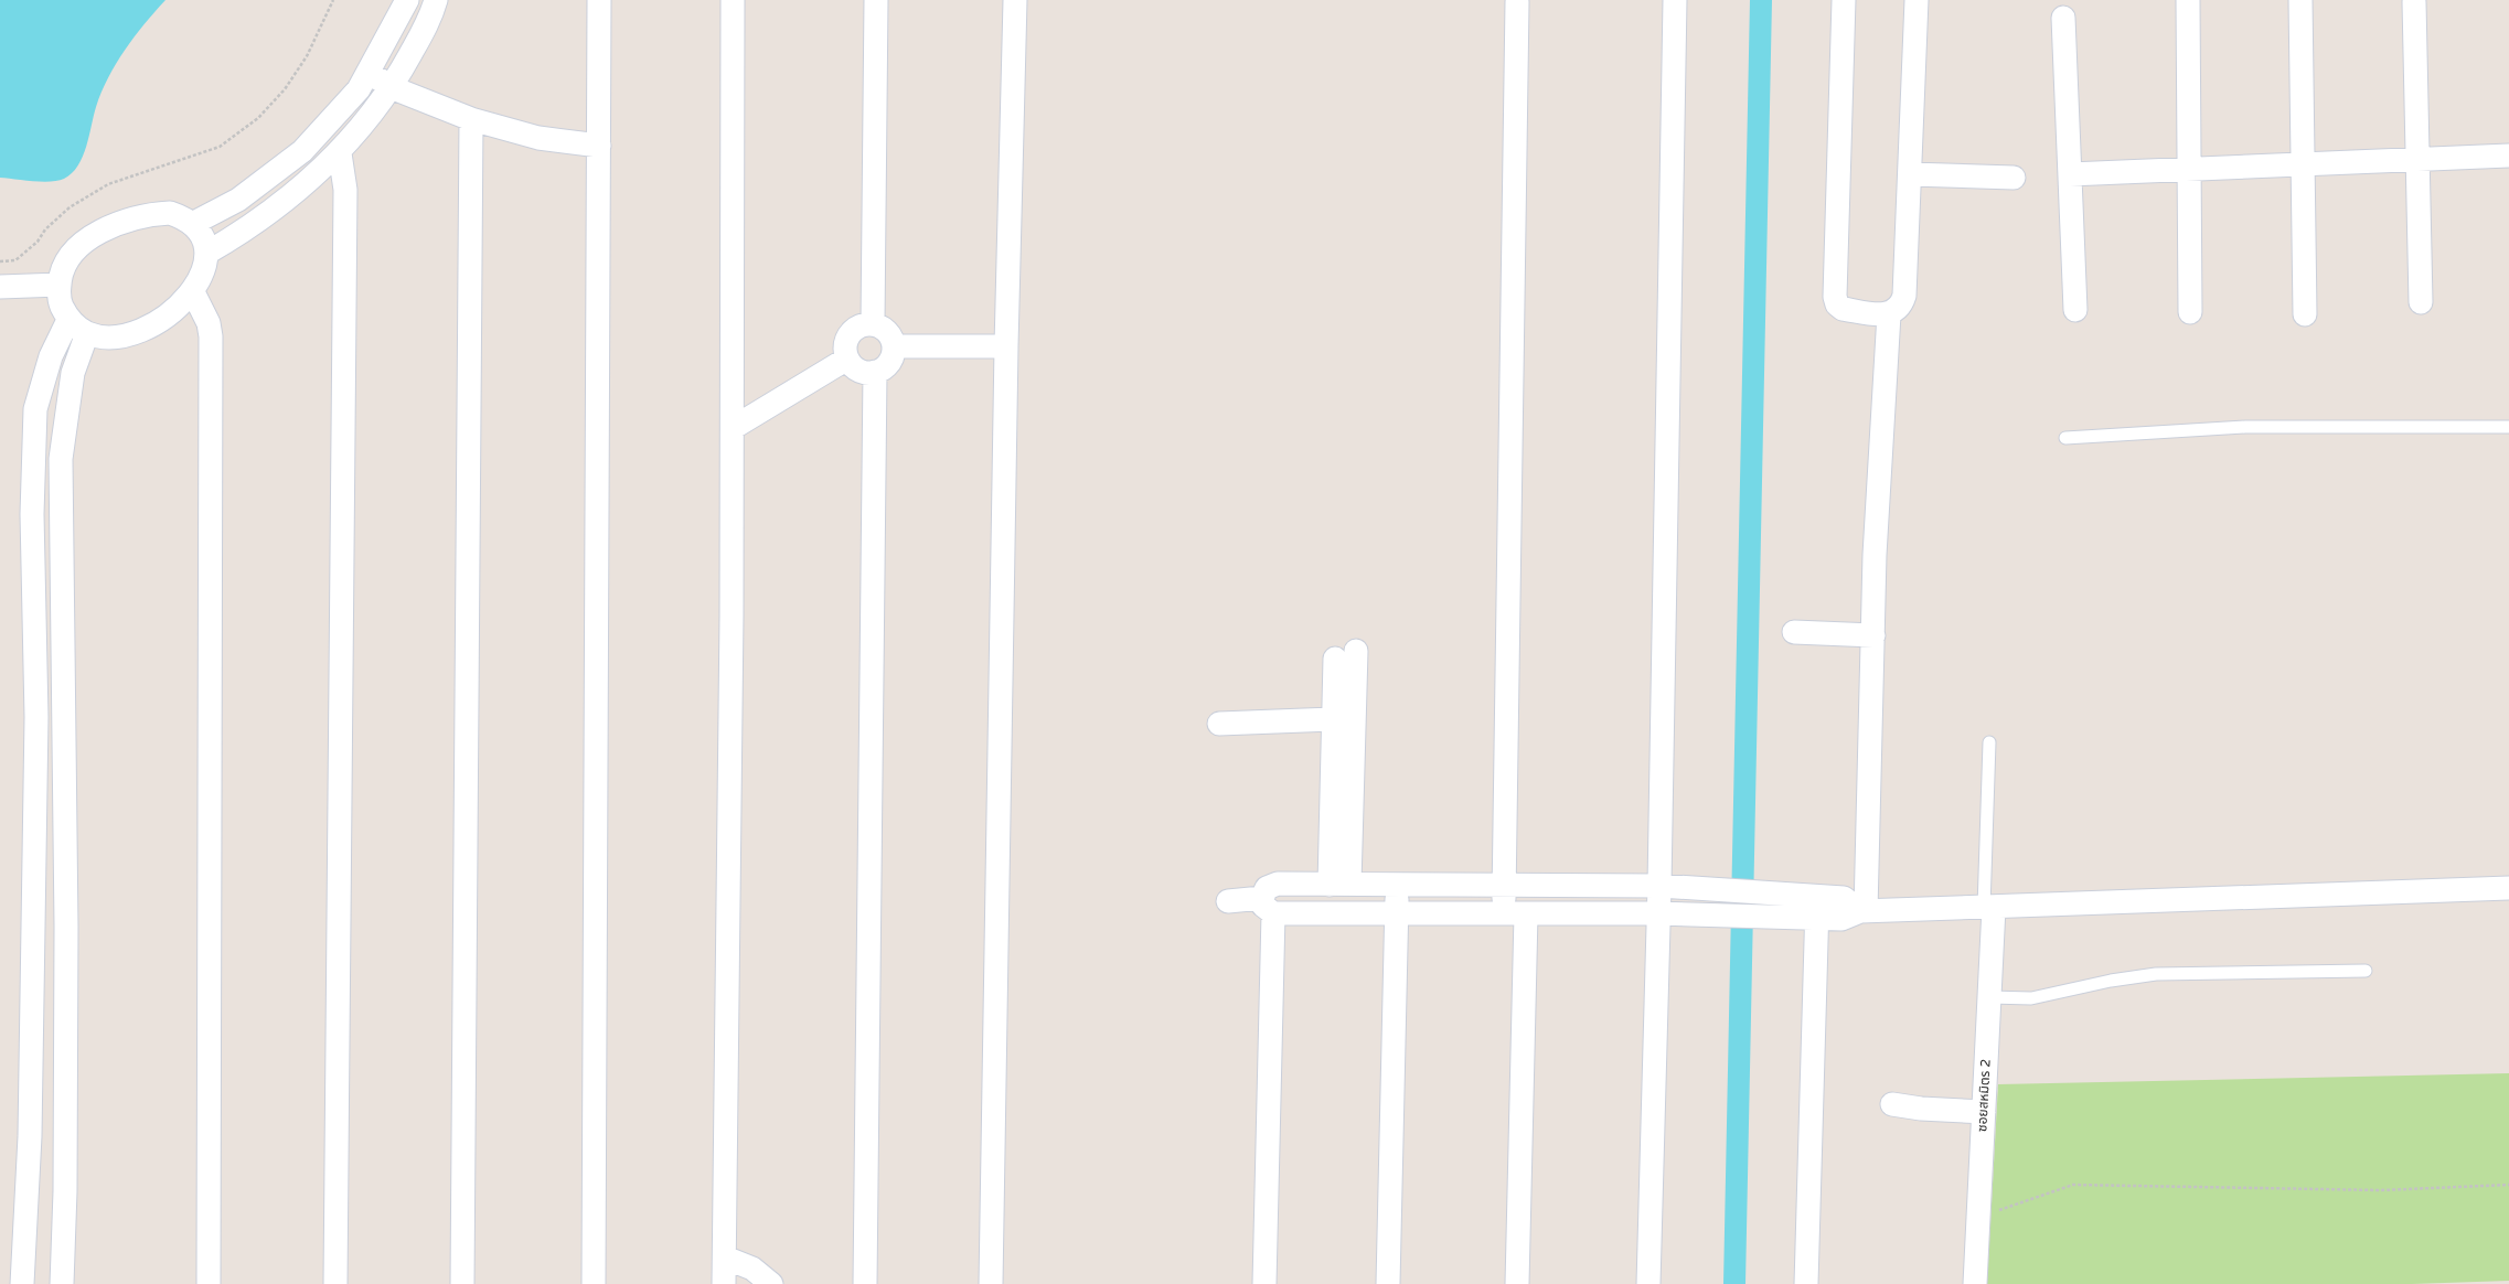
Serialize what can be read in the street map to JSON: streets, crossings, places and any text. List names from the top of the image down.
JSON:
{
  "streets": {
    "street": ["ซอยสหมิตร 2"]
  }
}
